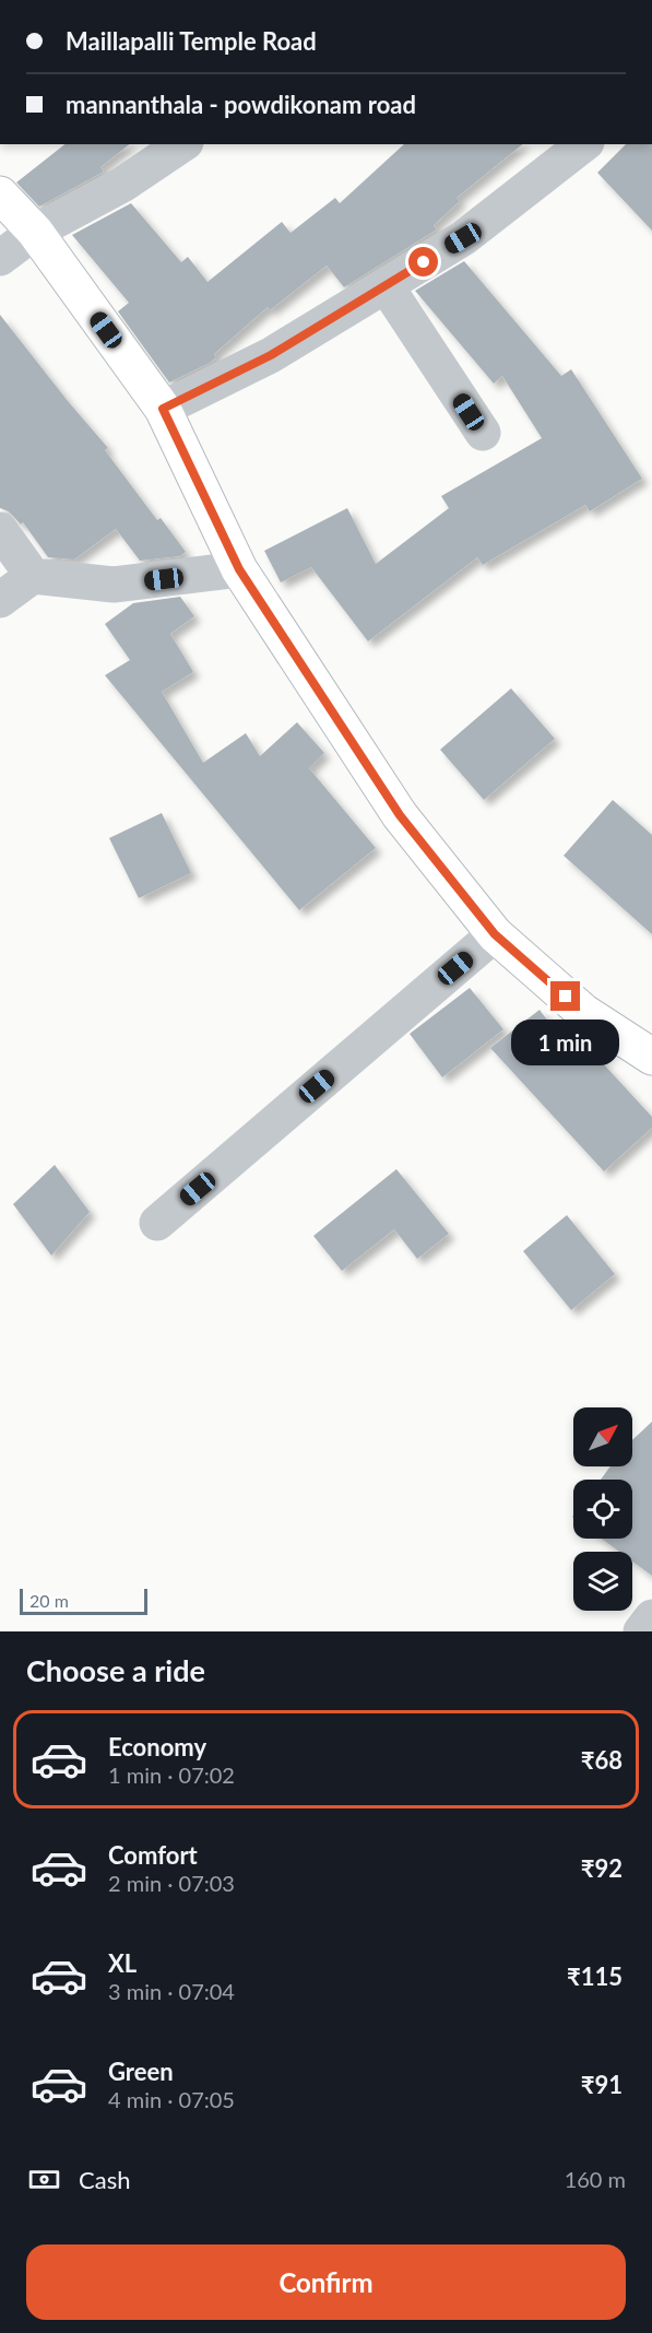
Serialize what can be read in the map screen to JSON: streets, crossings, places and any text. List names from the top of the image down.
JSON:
{
  "scale_bar": "20 m",
  "north": "top right",
  "page": {
    "banner": ["Maillapalli Temple Road", "mannanthala - powdikonam road"],
    "bubble": "1 min",
    "scale": "20 m",
    "heading": "Choose a ride",
    "list": [
      {
        "name": "Economy",
        "note": "1 min · 07:02",
        "value": "₹68"
      },
      {
        "name": "Comfort",
        "note": "2 min · 07:03",
        "value": "₹92"
      },
      {
        "name": "XL",
        "note": "3 min · 07:04",
        "value": "₹115"
      },
      {
        "name": "Green",
        "note": "4 min · 07:05",
        "value": "₹91"
      }
    ],
    "pay": ["Cash", "160 m"],
    "buttons": "Confirm"
  }
}
